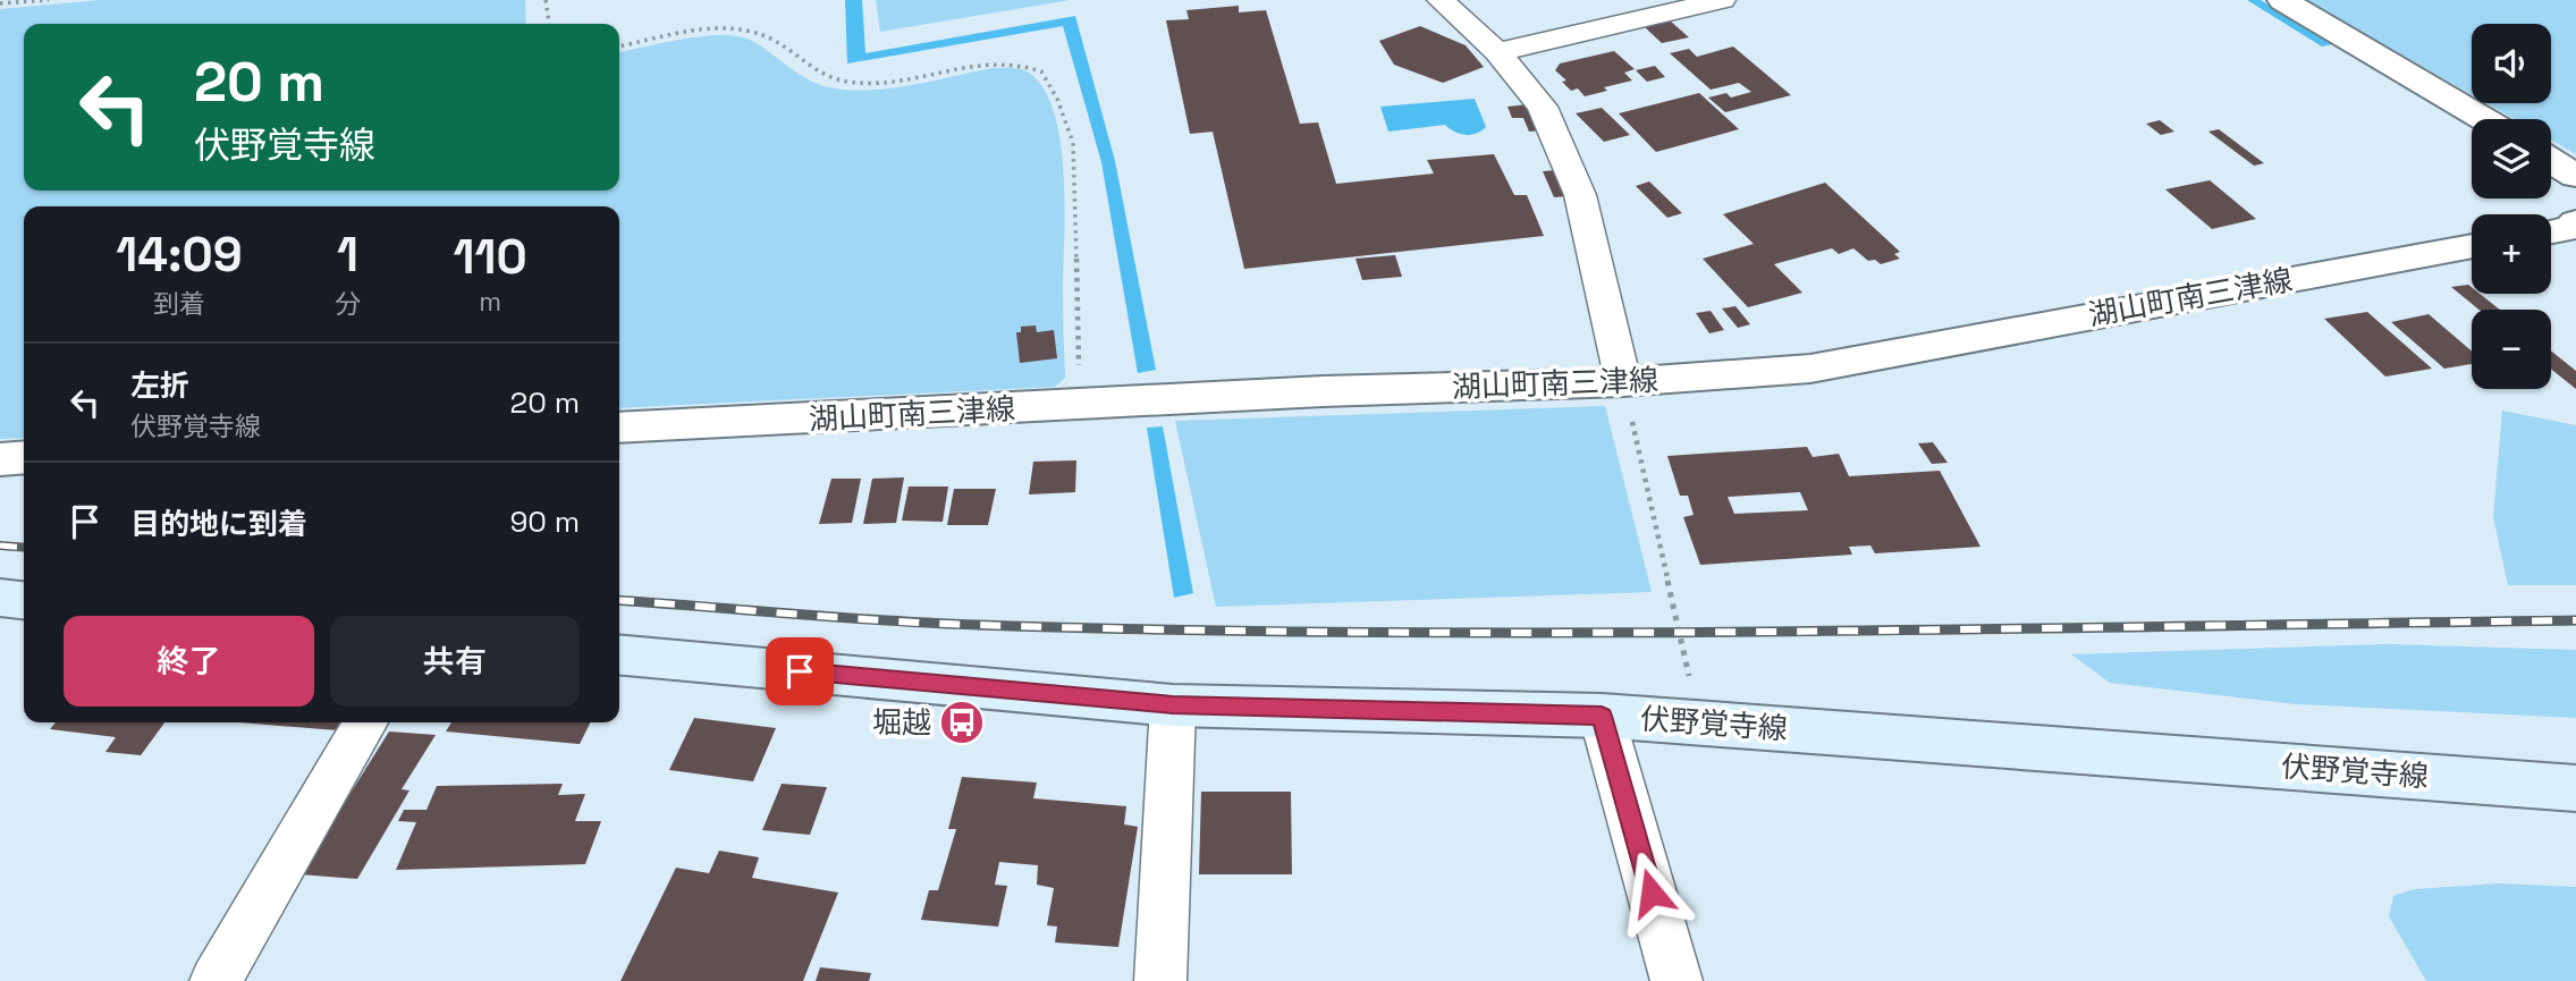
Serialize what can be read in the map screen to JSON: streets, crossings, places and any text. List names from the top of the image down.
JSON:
{
  "streets": {
    "main road": ["伏野覚寺線"],
    "street": ["湖山町南三津線"]
  },
  "places": {
    "bus stop": ["堀越"]
  },
  "page": {
    "map_buttons": ["+", "−"],
    "turn": ["20 m", "伏野覚寺線"],
    "eta": [
      "14:09",
      "到着",
      "1",
      "分",
      "110",
      "m"
    ],
    "list": [
      {
        "name": "左折",
        "note": "伏野覚寺線",
        "value": "20 m"
      },
      {
        "name": "目的地に到着",
        "value": "90 m"
      }
    ],
    "buttons": ["終了", "共有"]
  }
}
